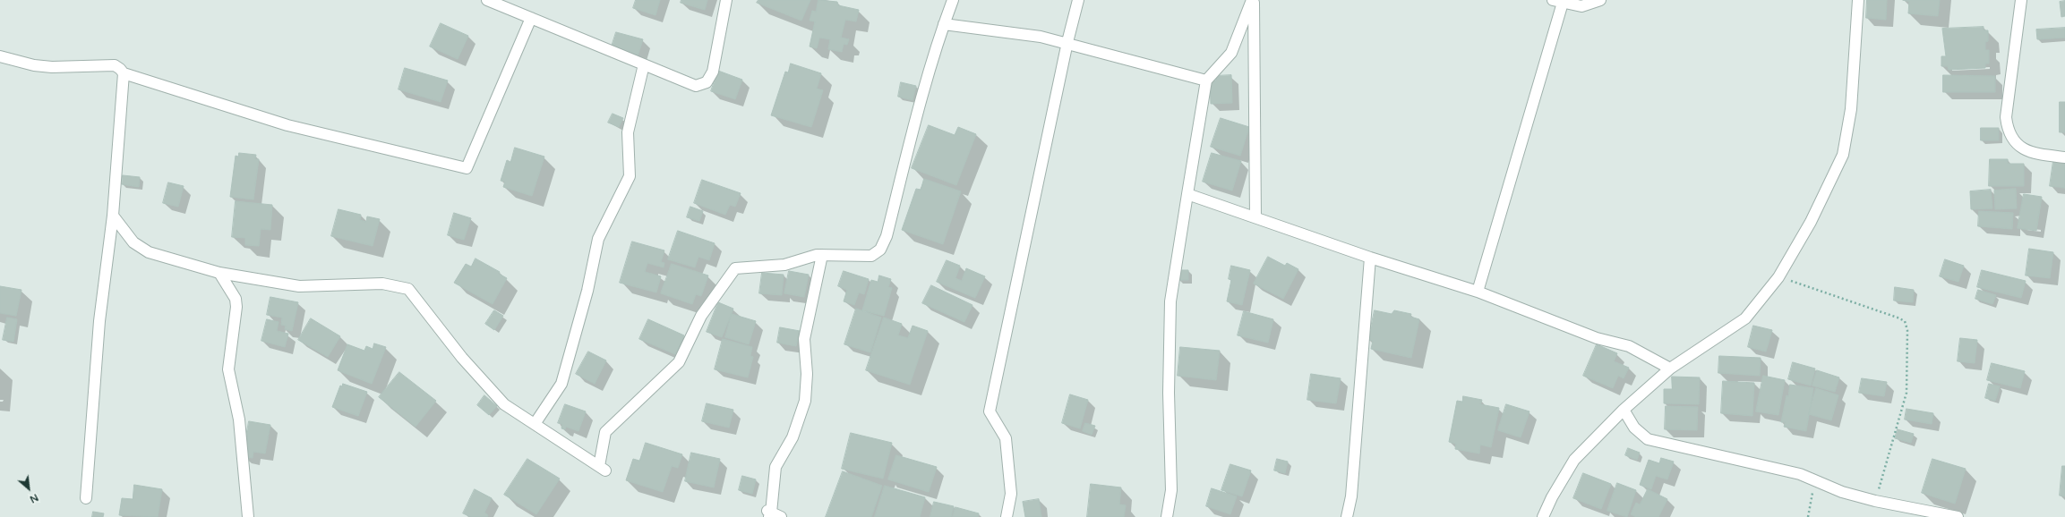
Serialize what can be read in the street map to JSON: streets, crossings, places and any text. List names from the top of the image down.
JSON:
{
  "north": "bottom right"
}
